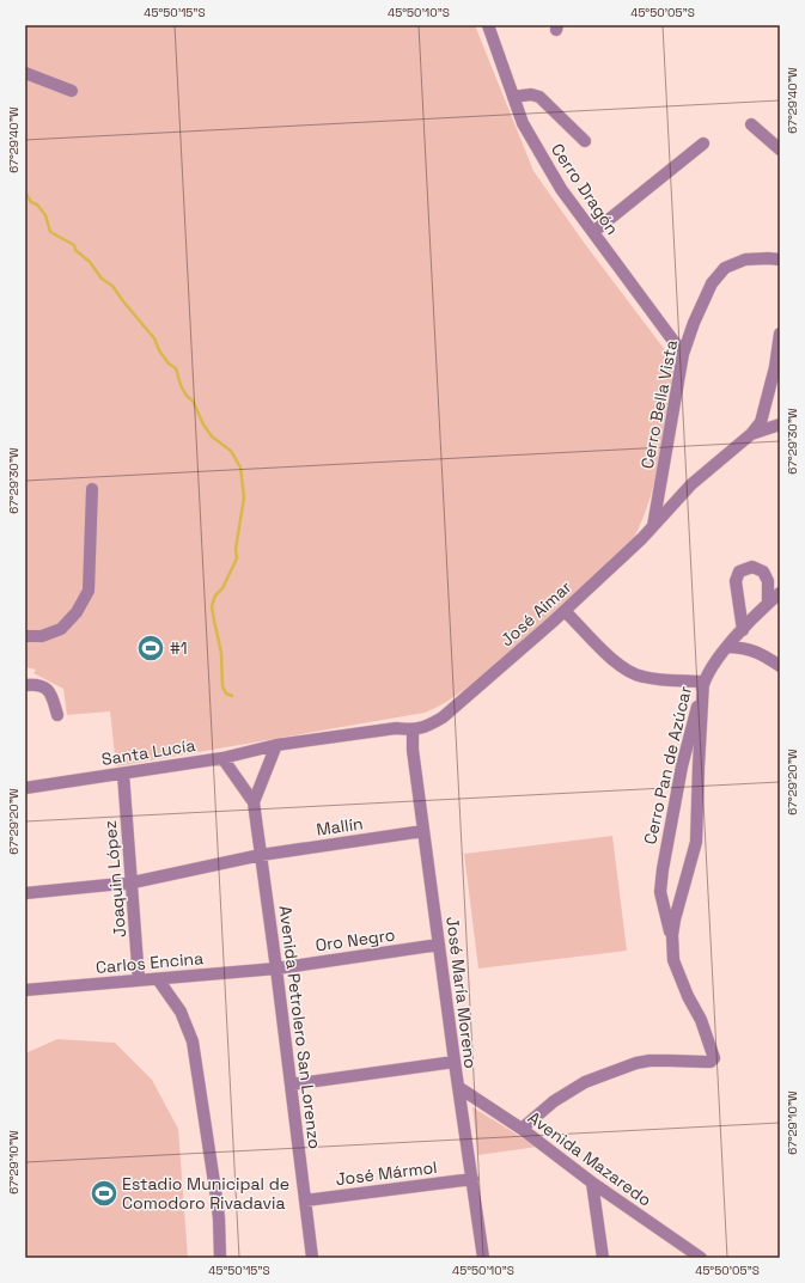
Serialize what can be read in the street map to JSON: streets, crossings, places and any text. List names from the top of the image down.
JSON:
{
  "streets": {
    "street": [
      "Cerro Dragón",
      "Cerro Bella Vista",
      "José Aimar",
      "Santa Lucía",
      "Cerro Pan de Azúcar",
      "Mallín",
      "Joaquin López",
      "Oro Negro",
      "Carlos Encina",
      "José María Moreno",
      "Avenida Petrolero San Lorenzo",
      "Avenida Mazaredo",
      "José Mármol"
    ]
  },
  "crossings": [
    ["Cerro Dragón", "Cerro Bella Vista"],
    ["Cerro Bella Vista", "José Aimar"],
    ["José Aimar", "Santa Lucía"],
    ["José Aimar", "José María Moreno"],
    ["José Aimar", "Avenida Petrolero San Lorenzo"],
    ["Santa Lucía", "Joaquin López"],
    ["Santa Lucía", "Avenida Petrolero San Lorenzo"],
    ["Cerro Pan de Azúcar", "Avenida Mazaredo"],
    ["Mallín", "Joaquin López"],
    ["Mallín", "José María Moreno"],
    ["Mallín", "Avenida Petrolero San Lorenzo"],
    ["Joaquin López", "Carlos Encina"],
    ["Oro Negro", "Carlos Encina"],
    ["Oro Negro", "José María Moreno"],
    ["Oro Negro", "Avenida Petrolero San Lorenzo"],
    ["Carlos Encina", "Avenida Petrolero San Lorenzo"],
    ["José María Moreno", "Avenida Mazaredo"],
    ["José María Moreno", "José Mármol"],
    ["Avenida Petrolero San Lorenzo", "José Mármol"]
  ],
  "places": {
    "sports": ["#1", "Estadio Municipal de Comodoro Rivadavia"]
  },
  "coordinates": [
    "45°50'15\"S",
    "45°50'10\"S",
    "45°50'05\"S",
    "67°29'40\"W",
    "67°29'30\"W",
    "67°29'20\"W",
    "67°29'10\"W"
  ]
}
